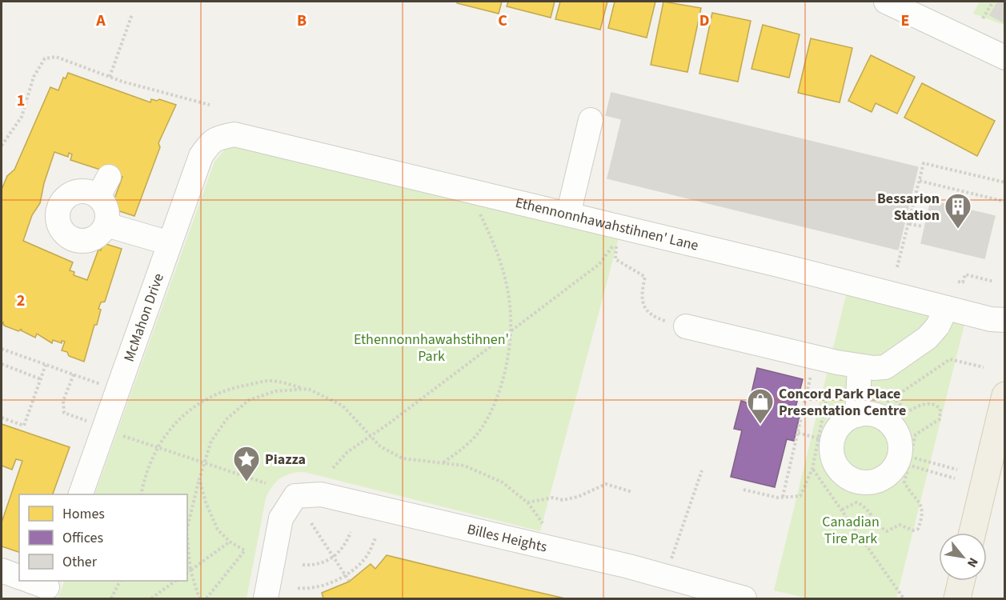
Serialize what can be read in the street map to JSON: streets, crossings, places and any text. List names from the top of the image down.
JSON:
{
  "streets": {
    "street": ["Ethennonnhawahstihnen' Lane", "McMahon Drive", "Billes Heights"]
  },
  "crossings": [
    ["Ethennonnhawahstihnen' Lane", "McMahon Drive"]
  ],
  "parks": ["Ethennonnhawahstihnen' Park", "Canadian Tire Park"],
  "places": {
    "building": ["Bessarion Station"],
    "shop": ["Concord Park Place Presentation Centre"],
    "place": ["Piazza"]
  },
  "legend": ["Homes", "Offices", "Other"],
  "north": "bottom right",
  "grid": {
    "columns": [
      "A",
      "B",
      "C",
      "D",
      "E"
    ],
    "rows": ["1", "2"]
  }
}
